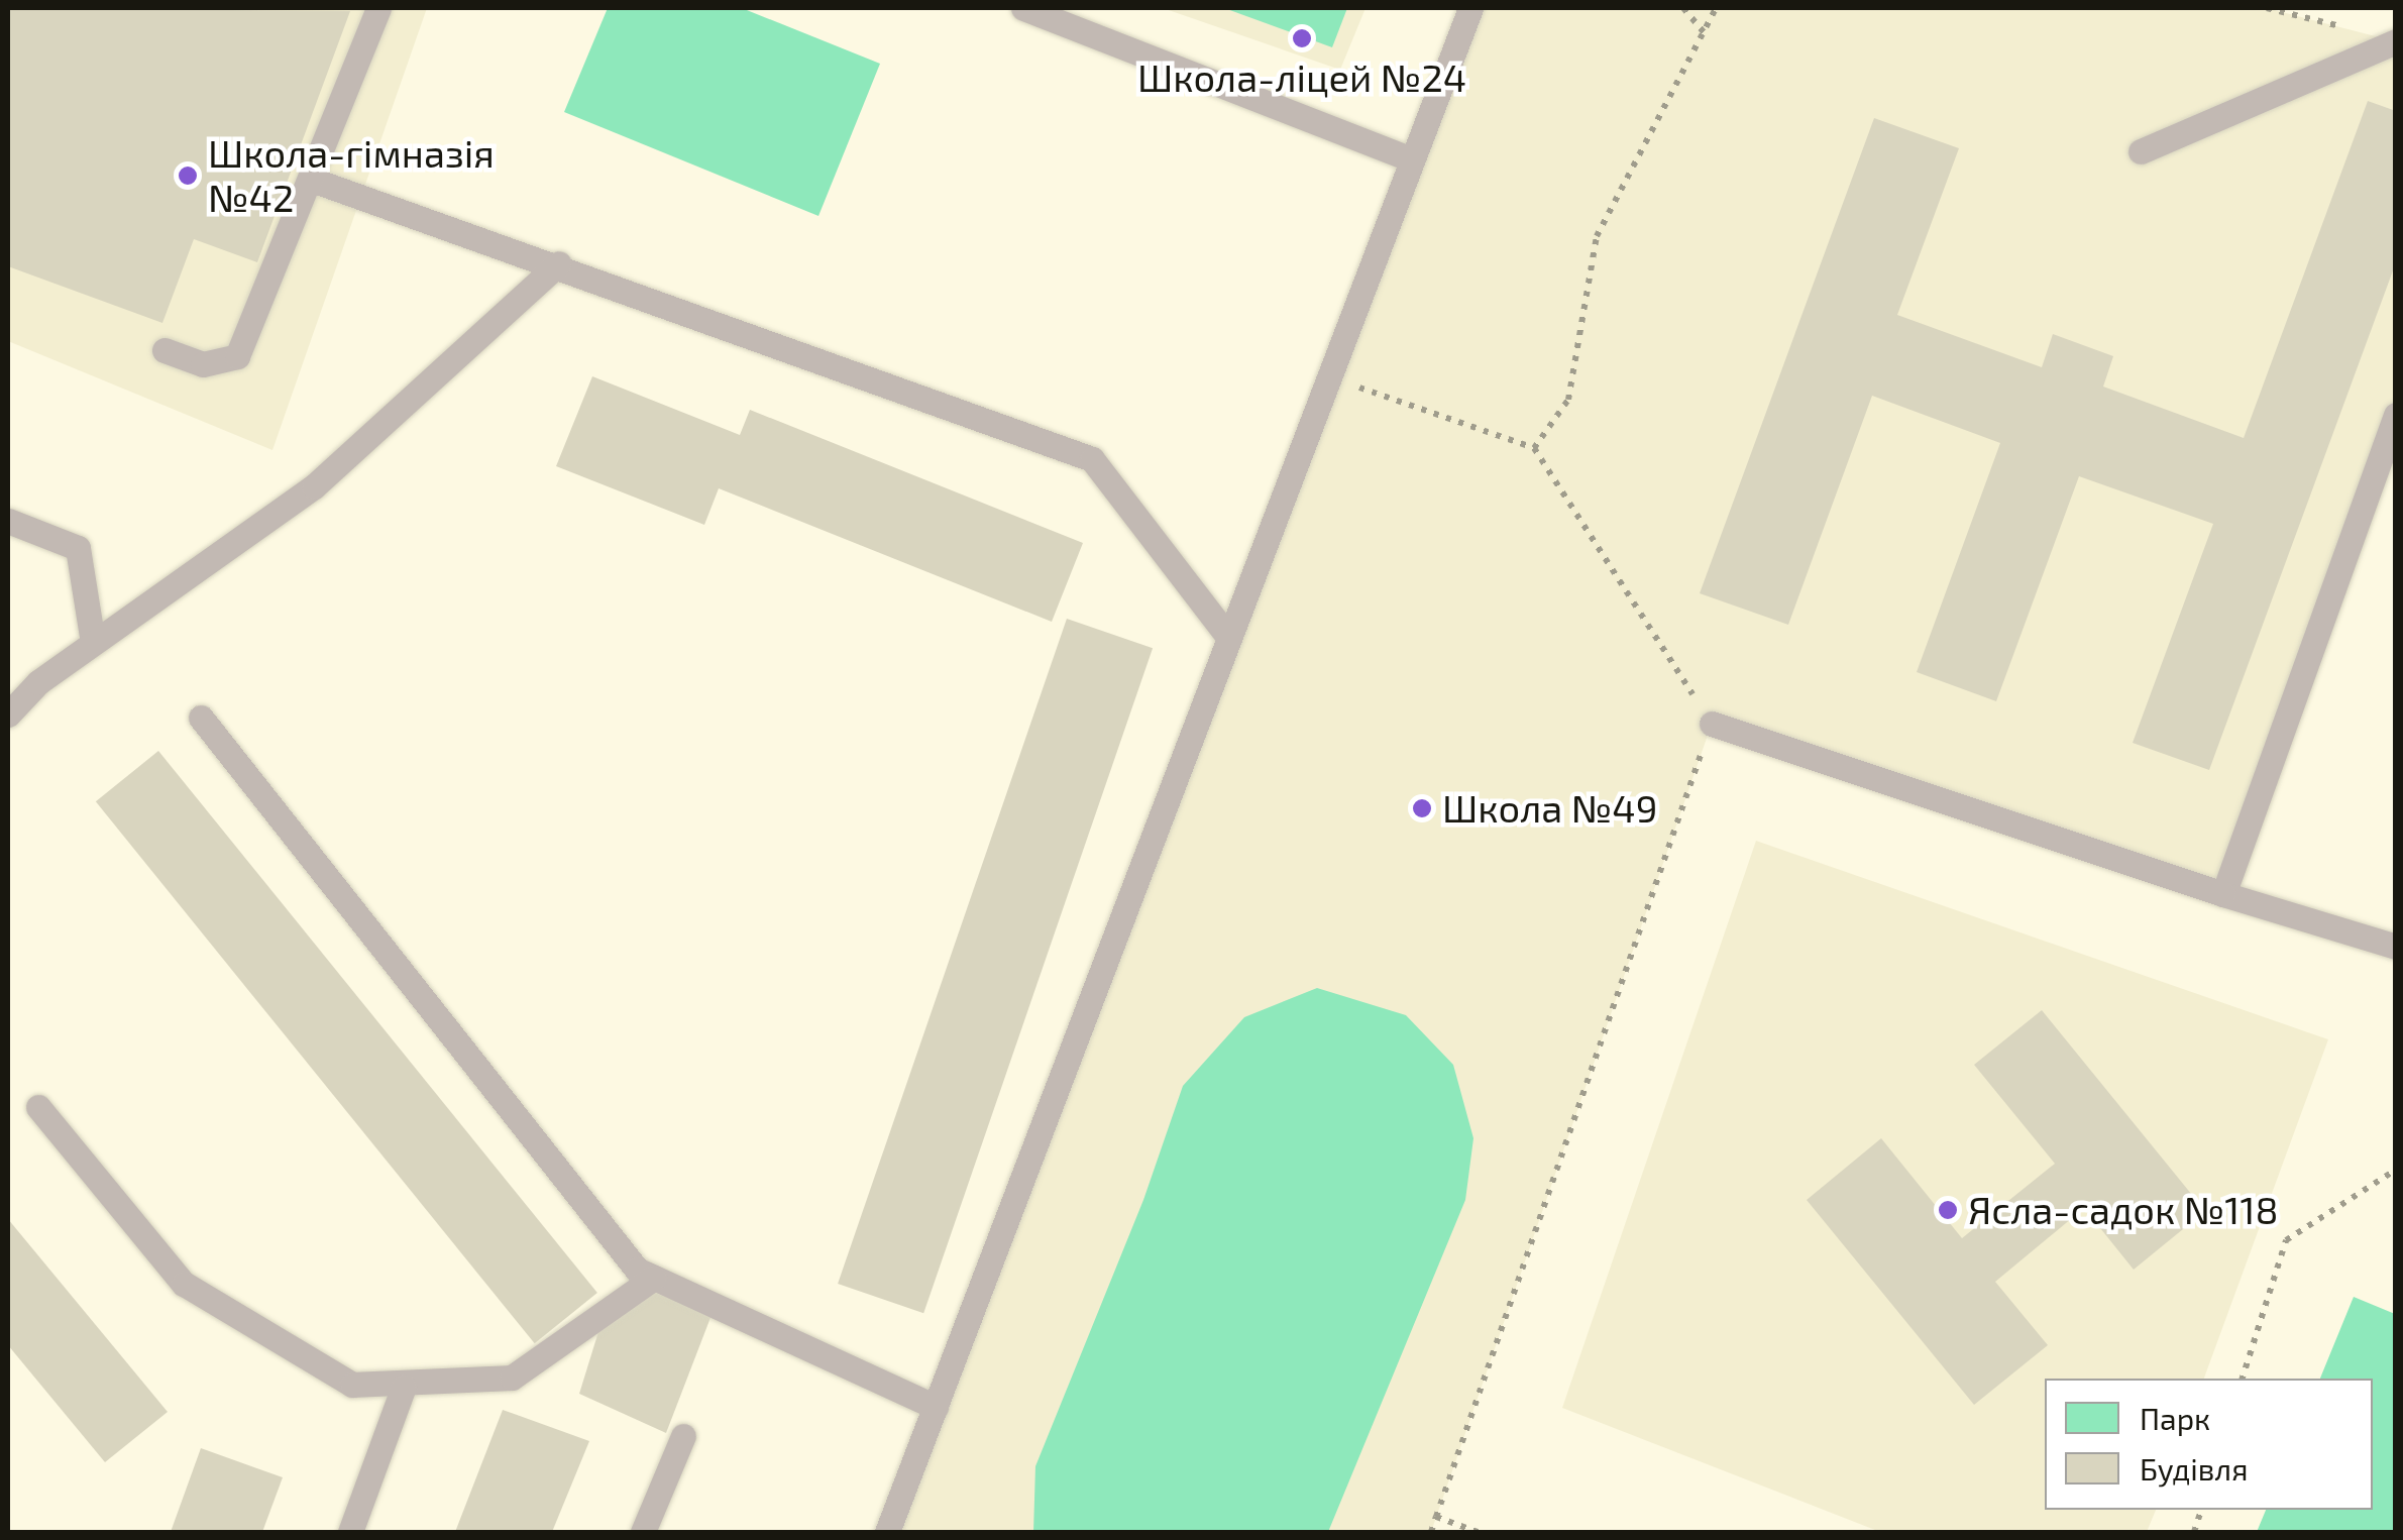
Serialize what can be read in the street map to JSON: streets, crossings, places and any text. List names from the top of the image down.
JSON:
{
  "places": [
    "Школа-ліцей №24",
    "Школа-гімназія №42",
    "Школа №49",
    "Ясла-садок №118"
  ],
  "legend": ["Парк", "Будівля"]
}
